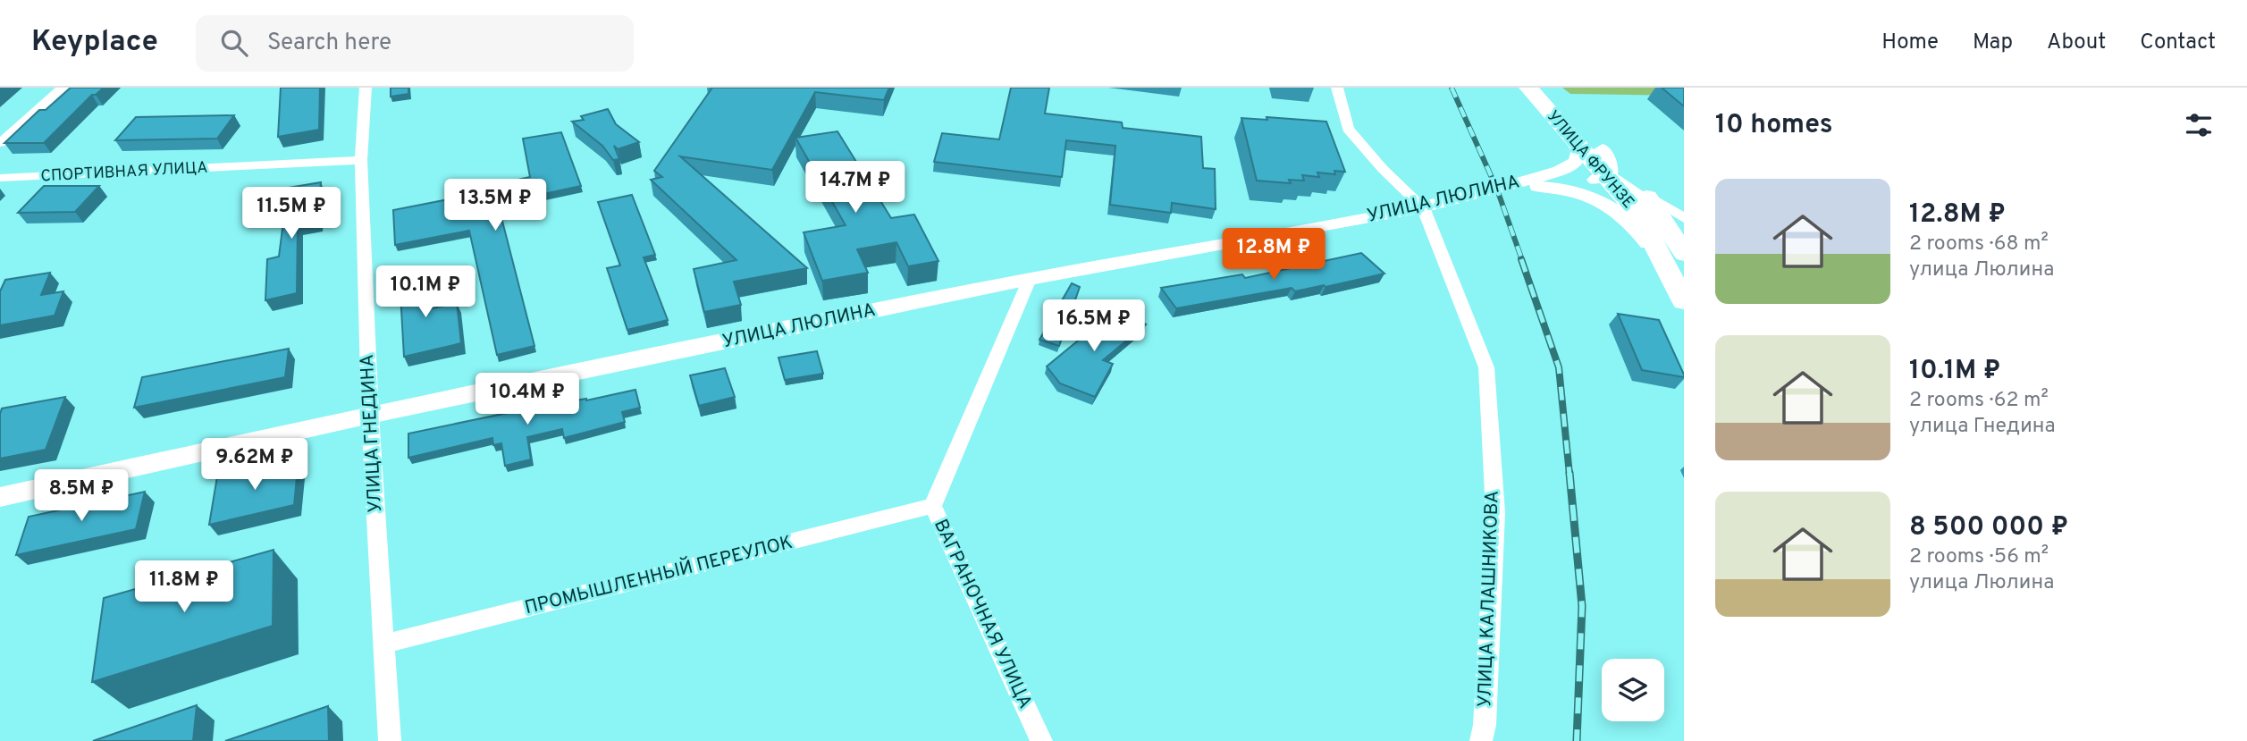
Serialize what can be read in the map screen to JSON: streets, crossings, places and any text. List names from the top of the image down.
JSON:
{
  "streets": {
    "highway": ["УЛИЦА ФРУНЗЕ"],
    "main road": ["УЛИЦА ЛЮЛИНА"],
    "street": [
      "СПОРТИВНАЯ УЛИЦА",
      "УЛИЦА ГНЕДИНА",
      "ПРОМЫШЛЕННЫЙ ПЕРЕУЛОК",
      "УЛИЦА КАЛАШНИКОВА",
      "ВАГРАНОЧНАЯ УЛИЦА"
    ]
  },
  "crossings": [
    ["СПОРТИВНАЯ УЛИЦА", "УЛИЦА ГНЕДИНА"],
    ["УЛИЦА ЛЮЛИНА", "УЛИЦА ГНЕДИНА"],
    ["УЛИЦА ЛЮЛИНА", "УЛИЦА КАЛАШНИКОВА"],
    ["УЛИЦА ЛЮЛИНА", "ВАГРАНОЧНАЯ УЛИЦА"],
    ["УЛИЦА ГНЕДИНА", "ПРОМЫШЛЕННЫЙ ПЕРЕУЛОК"],
    ["ПРОМЫШЛЕННЫЙ ПЕРЕУЛОК", "ВАГРАНОЧНАЯ УЛИЦА"]
  ],
  "page": {
    "header": "Keyplace",
    "search": "Search here",
    "nav": [
      "Home",
      "Map",
      "About",
      "Contact"
    ],
    "heading": "10 homes",
    "price": [
      "14.7M ₽",
      "13.5M ₽",
      "11.5M ₽",
      "12.8M ₽",
      "10.1M ₽",
      "16.5M ₽",
      "10.4M ₽",
      "9.62M ₽",
      "8.5M ₽",
      "11.8M ₽"
    ],
    "list": [
      {
        "name": "12.8M ₽",
        "note": "2 rooms · 68 m² · улица Люлина"
      },
      {
        "name": "10.1M ₽",
        "note": "2 rooms · 62 m² · улица Гнедина"
      },
      {
        "name": "8 500 000 ₽",
        "note": "2 rooms · 56 m² · улица Люлина"
      }
    ]
  }
}
